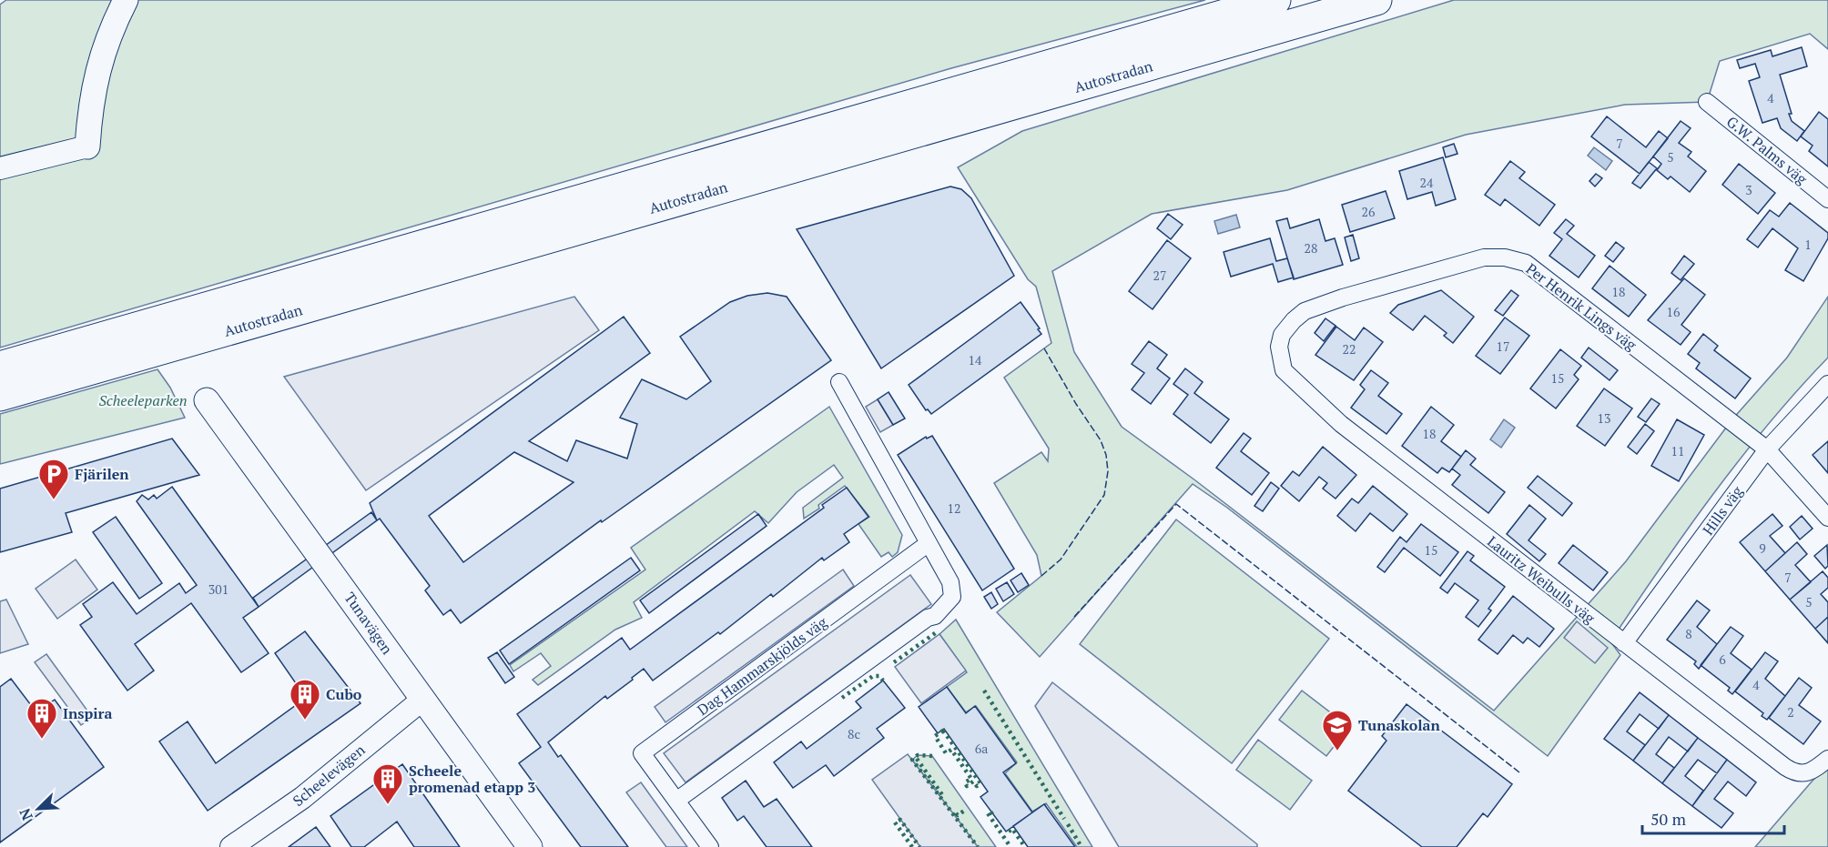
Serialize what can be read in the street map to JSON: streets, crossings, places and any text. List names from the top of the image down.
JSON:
{
  "streets": {
    "highway": ["Autostradan"],
    "main road": ["Tunavägen"],
    "street": [
      "G.W. Palms väg",
      "Per Henrik Lings väg",
      "Hills väg",
      "Lauritz Weibulls väg",
      "Dag Hammarskjölds väg",
      "Scheelevägen"
    ]
  },
  "crossings": [
    ["Per Henrik Lings väg", "Hills väg"],
    ["Per Henrik Lings väg", "Lauritz Weibulls väg"],
    ["Hills väg", "Lauritz Weibulls väg"],
    ["Tunavägen", "Scheelevägen"]
  ],
  "parks": ["Scheeleparken"],
  "places": {
    "parking": ["Fjärilen"],
    "building": ["Cubo", "Inspira", "Scheele promenad etapp 3"],
    "school or university": ["Tunaskolan"]
  },
  "house_numbers": [
    "4",
    "7",
    "5",
    "24",
    "3",
    "26",
    "1",
    "28",
    "27",
    "18",
    "16",
    "17",
    "22",
    "14",
    "15",
    "13",
    "18",
    "11",
    "12",
    "9",
    "15",
    "7",
    "301",
    "5",
    "8",
    "6",
    "4",
    "2",
    "8c",
    "6a"
  ],
  "scale_bar": "50 m",
  "north": "bottom left"
}
